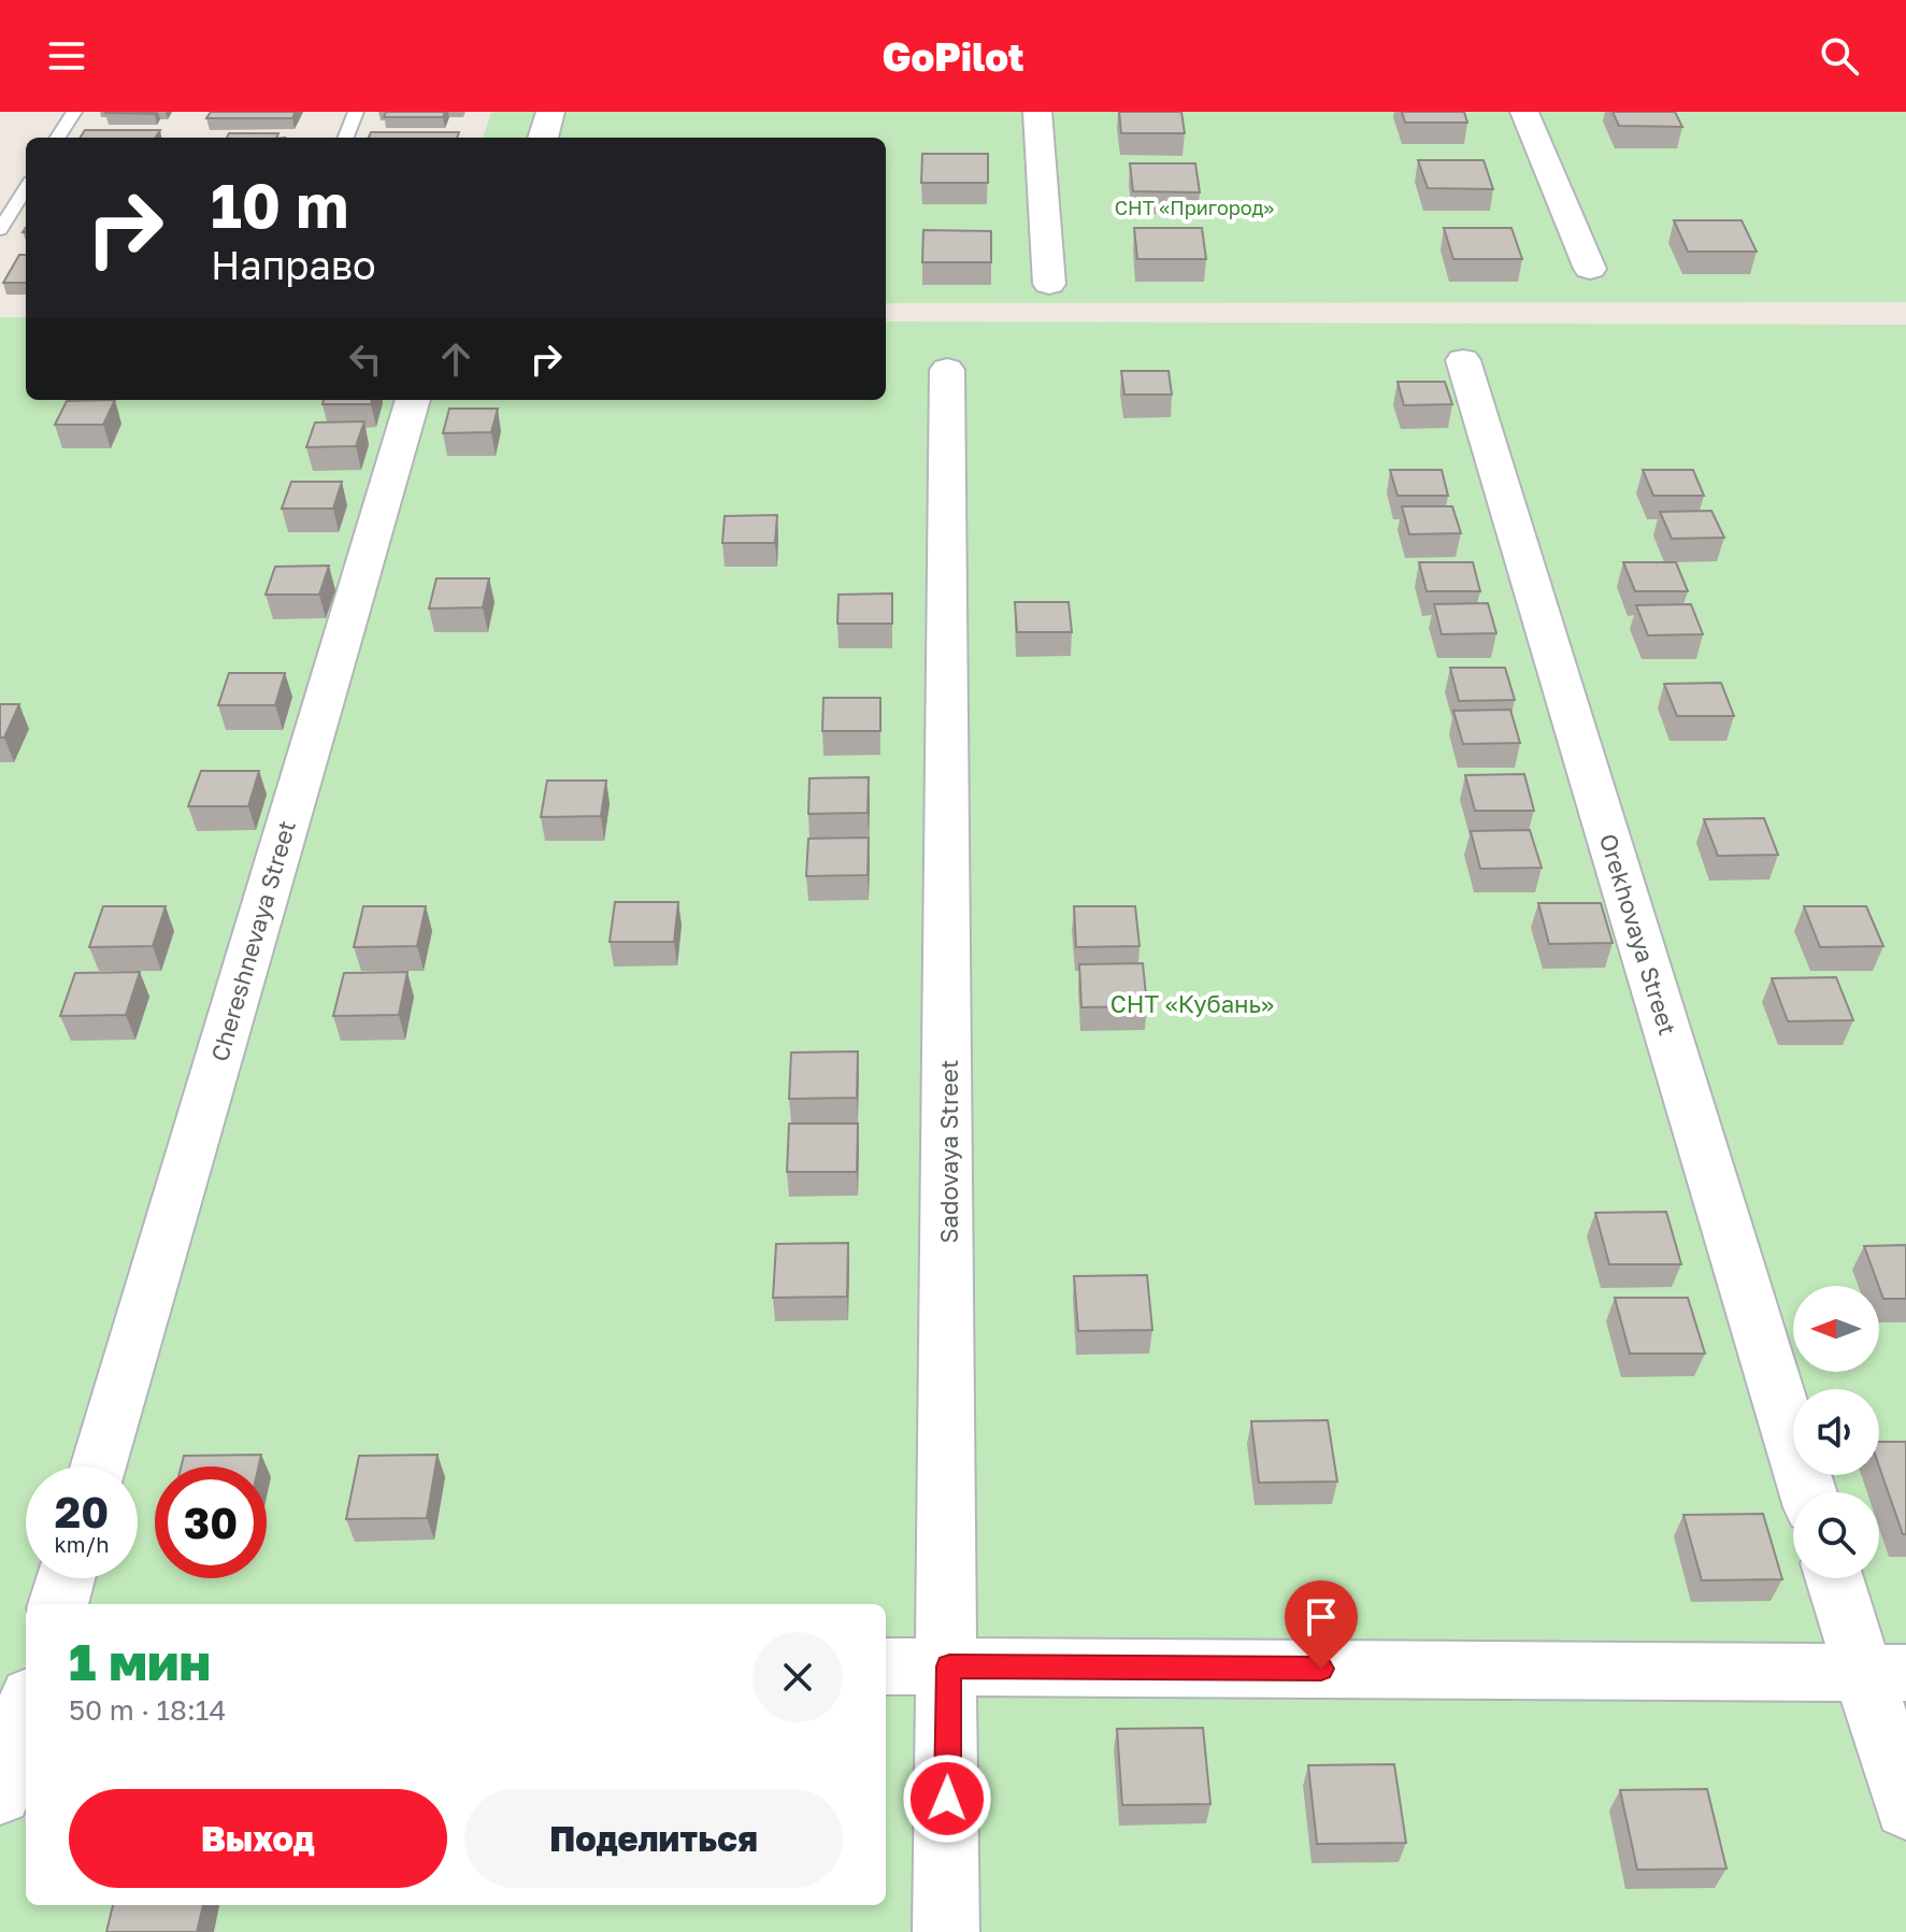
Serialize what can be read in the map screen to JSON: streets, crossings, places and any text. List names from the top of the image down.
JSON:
{
  "streets": {
    "street": ["Orekhovaya Street", "Chereshnevaya Street", "Sadovaya Street"]
  },
  "parks": ["СНТ «Пригород»", "СНТ «Кубань»"],
  "north": "left",
  "page": {
    "header": "GoPilot",
    "turn": ["10 m", "Направо"],
    "speed": "20 km/h",
    "limit": "30",
    "heading": ["1 мин", "50 m · 18:14"],
    "buttons": ["Выход", "Поделиться"]
  }
}
